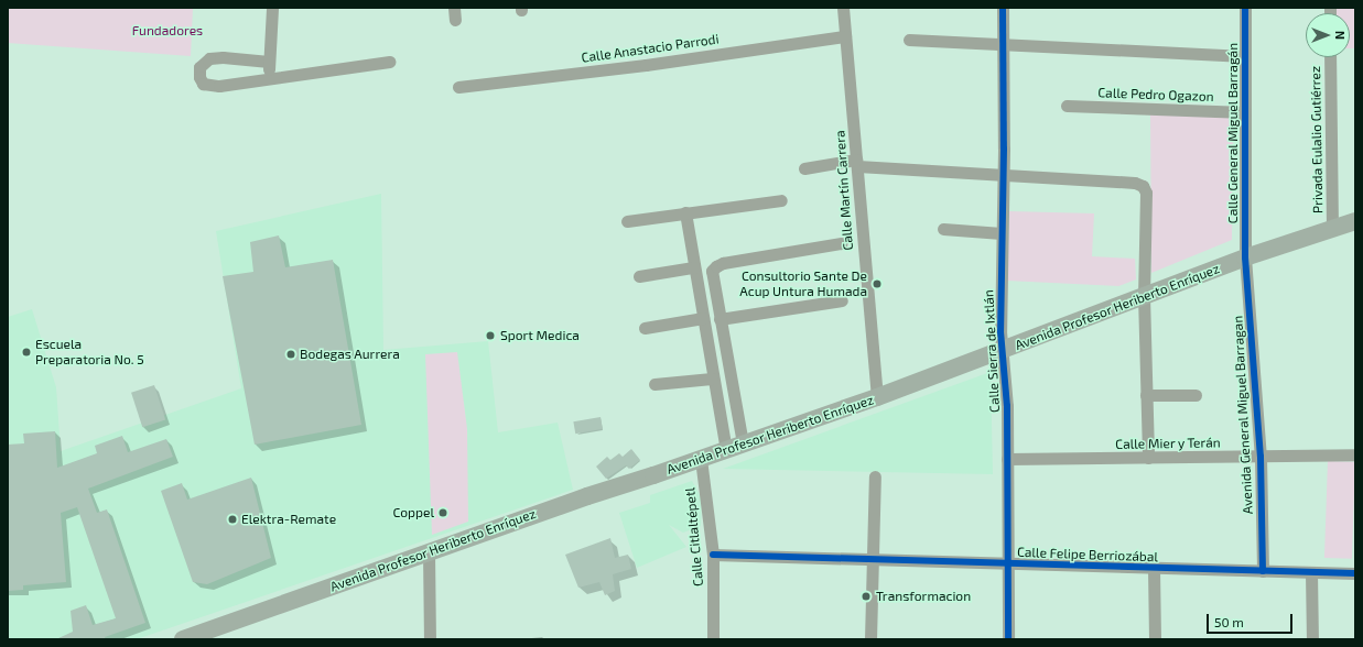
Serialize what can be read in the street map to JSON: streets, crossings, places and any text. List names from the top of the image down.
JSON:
{
  "streets": {
    "main road": ["Avenida Profesor Heriberto Enríquez"],
    "street": [
      "Calle Anastacio Parrodi",
      "Calle Pedro Ogazon",
      "Calle General Miguel Barragán",
      "Privada Eulalio Gutiérrez",
      "Calle Martín Carrera",
      "Calle Sierra de Ixtlán",
      "Avenida General Miguel Barragan",
      "Calle Mier y Terán",
      "Calle Citlaltépetl",
      "Calle Felipe Berriozábal"
    ]
  },
  "crossings": [
    ["Calle Anastacio Parrodi", "Calle Martín Carrera"],
    ["Calle Pedro Ogazon", "Calle General Miguel Barragán"],
    ["Calle General Miguel Barragán", "Avenida Profesor Heriberto Enríquez"],
    ["Calle General Miguel Barragán", "Avenida General Miguel Barragan"],
    ["Privada Eulalio Gutiérrez", "Avenida Profesor Heriberto Enríquez"],
    ["Calle Martín Carrera", "Avenida Profesor Heriberto Enríquez"],
    ["Avenida Profesor Heriberto Enríquez", "Calle Sierra de Ixtlán"],
    ["Avenida Profesor Heriberto Enríquez", "Avenida General Miguel Barragan"],
    ["Avenida Profesor Heriberto Enríquez", "Calle Citlaltépetl"],
    ["Calle Sierra de Ixtlán", "Calle Mier y Terán"],
    ["Calle Sierra de Ixtlán", "Calle Felipe Berriozábal"],
    ["Avenida General Miguel Barragan", "Calle Mier y Terán"],
    ["Avenida General Miguel Barragan", "Calle Felipe Berriozábal"],
    ["Calle Citlaltépetl", "Calle Felipe Berriozábal"]
  ],
  "parks": ["Fundadores"],
  "places": [
    "Consultorio Sante De Acup Untura Humada",
    "Sport Medica",
    "Escuela Preparatoria No. 5",
    "Bodegas Aurrera",
    "Coppel",
    "Elektra-Remate",
    "Transformacion"
  ],
  "scale_bar": "50 m",
  "north": "right"
}
